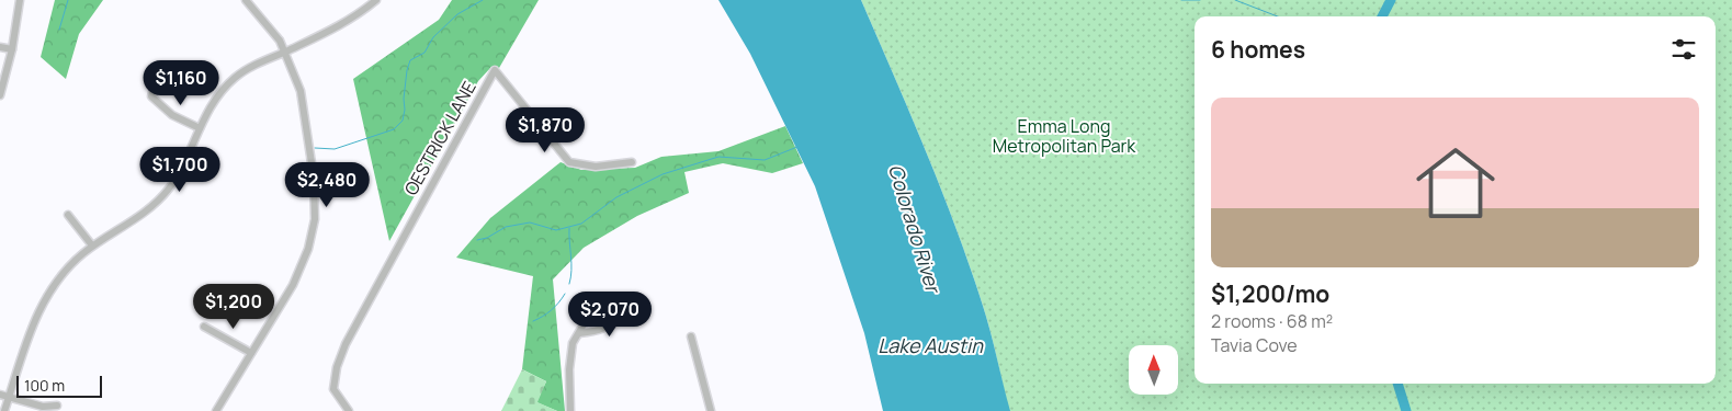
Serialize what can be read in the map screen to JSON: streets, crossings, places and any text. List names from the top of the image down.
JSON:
{
  "streets": {
    "street": ["OESTRICK LANE"]
  },
  "water": ["Colorado River", "Lake Austin"],
  "parks": ["Emma Long Metropolitan Park"],
  "scale_bar": "100 m",
  "north": "top",
  "page": {
    "heading": "6 homes",
    "price": [
      "$1,160",
      "$1,870",
      "$1,700",
      "$2,480",
      "$1,200",
      "$2,070"
    ],
    "list": [
      {
        "name": "$1,200/mo",
        "note": "2 rooms · 68 m² · Tavia Cove"
      }
    ],
    "scale": "100 m"
  }
}
